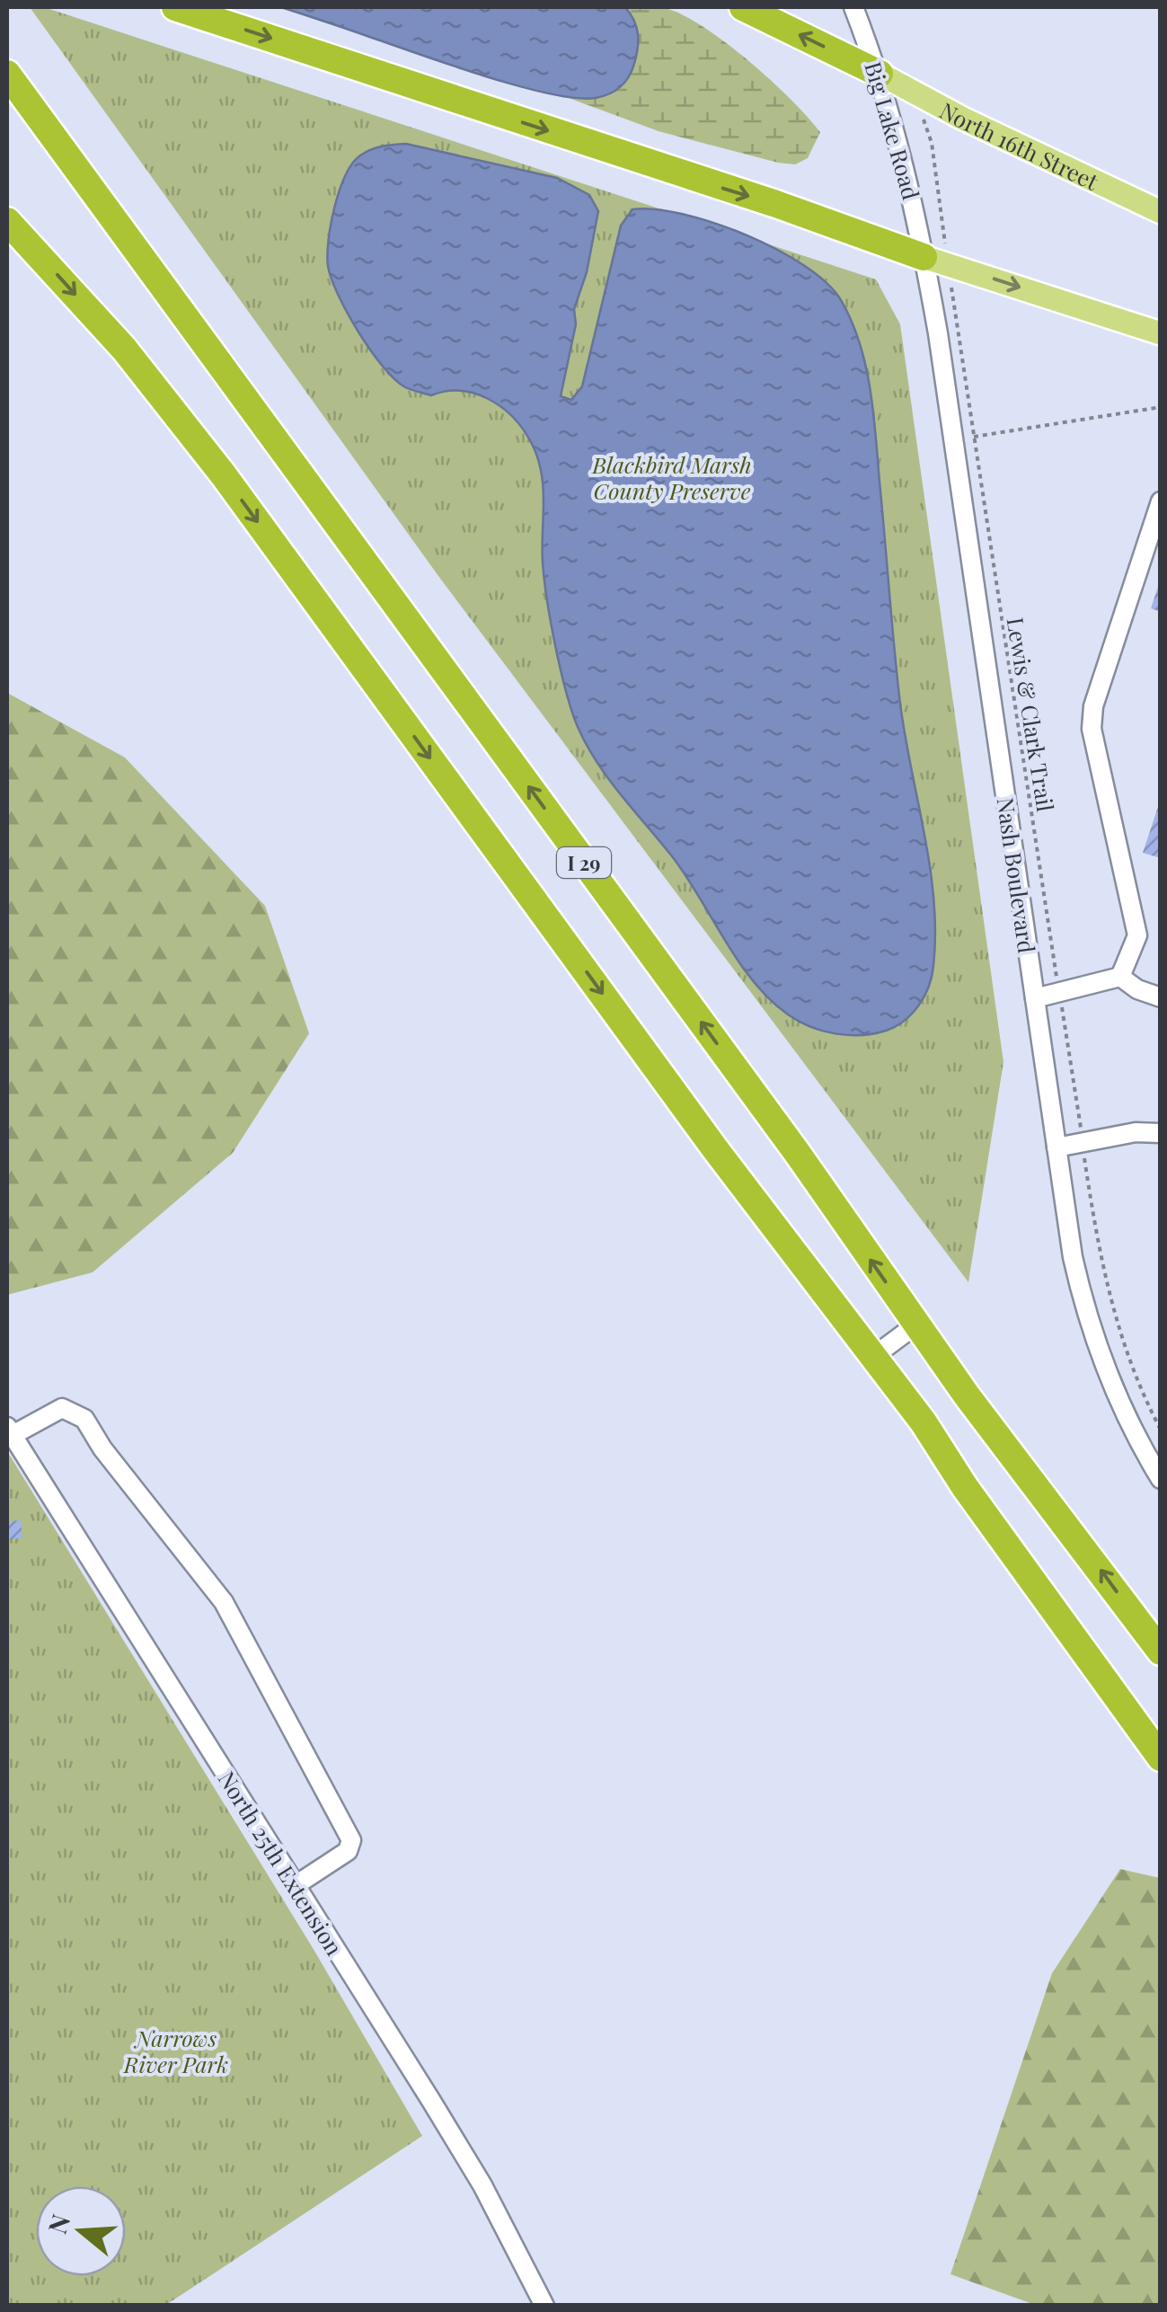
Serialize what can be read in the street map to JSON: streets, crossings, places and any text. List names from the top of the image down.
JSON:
{
  "streets": {
    "highway": ["I 29"],
    "main road": ["North 16th Street"],
    "street": ["Big Lake Road", "Nash Boulevard", "North 25th Extension"],
    "path": ["Lewis & Clark Trail"]
  },
  "crossings": [
    ["Big Lake Road", "North 16th Street"],
    ["Big Lake Road", "Lewis & Clark Trail"],
    ["Big Lake Road", "Nash Boulevard"],
    ["North 16th Street", "Lewis & Clark Trail"],
    ["Lewis & Clark Trail", "Nash Boulevard"]
  ],
  "parks": ["Blackbird Marsh County Preserve", "Narrows River Park"],
  "north": "left"
}
